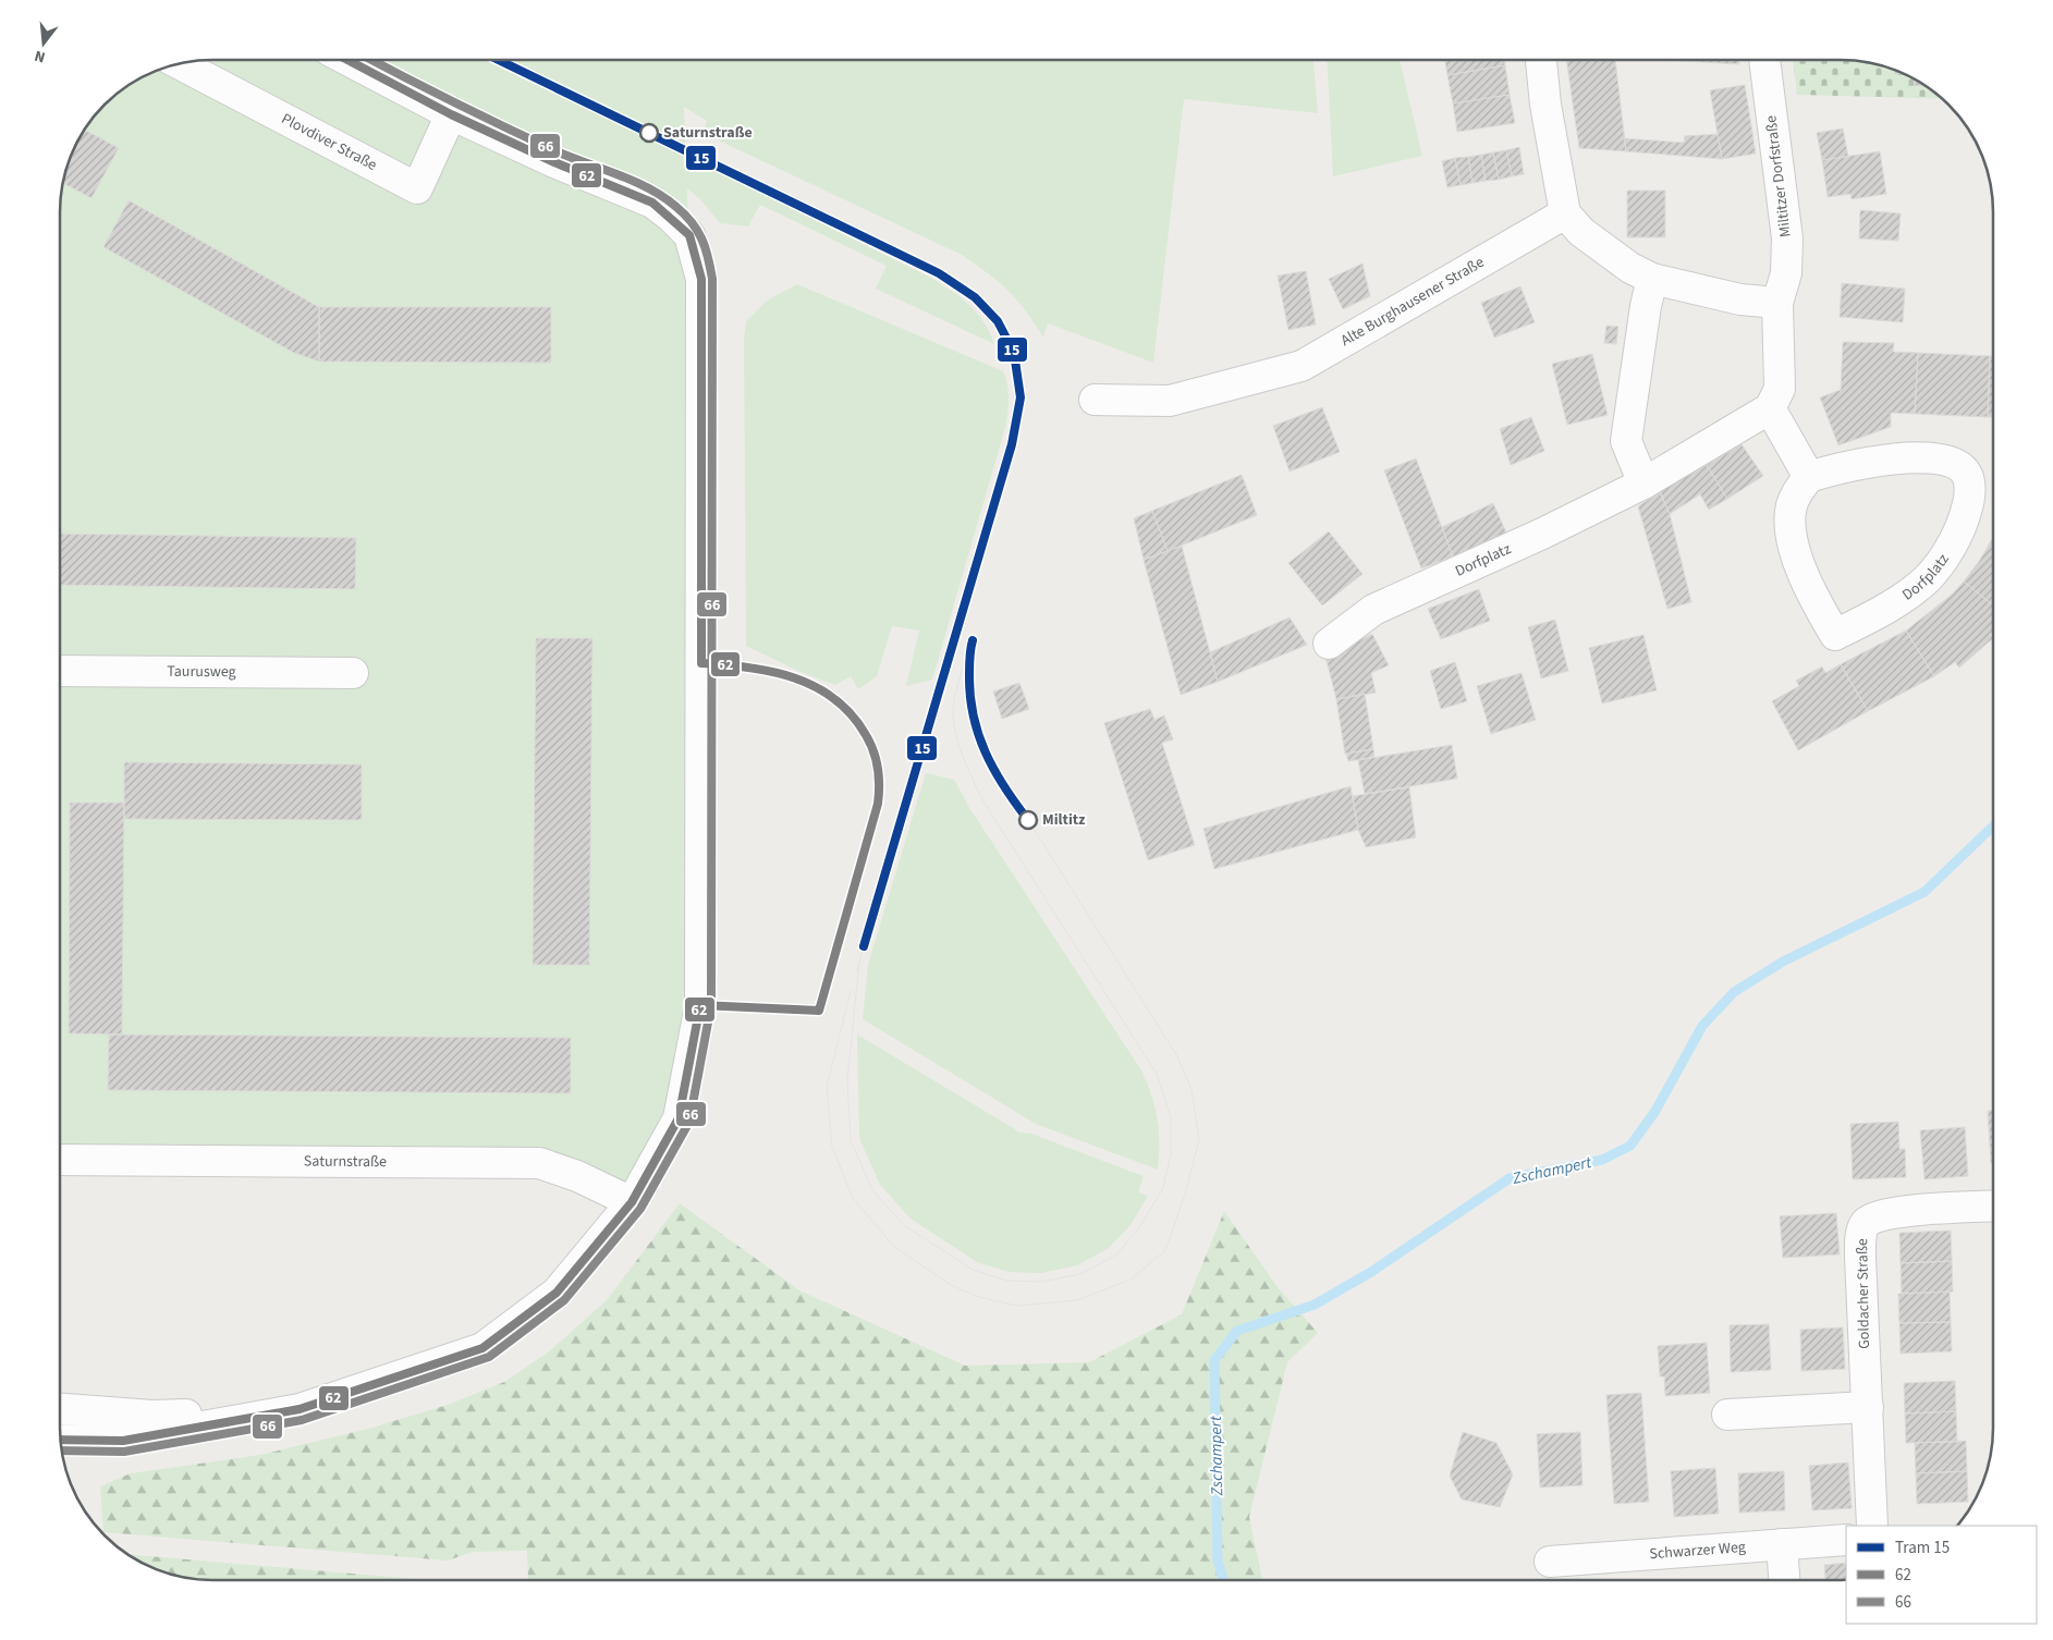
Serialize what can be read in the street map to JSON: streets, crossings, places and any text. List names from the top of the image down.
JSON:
{
  "streets": {
    "street": [
      "Plovdiver Straße",
      "Miltitzer Dorfstraße",
      "Alte Burghausener Straße",
      "Dorfplatz",
      "Taurusweg",
      "Saturnstraße",
      "Goldacher Straße",
      "Schwarzer Weg"
    ]
  },
  "water": ["Zschampert"],
  "places": ["Saturnstraße", "Miltitz"],
  "lines": ["tram line 15", "transit line 62", "transit line 66"],
  "legend": ["Tram 15", "62", "66"],
  "north": "bottom"
}
